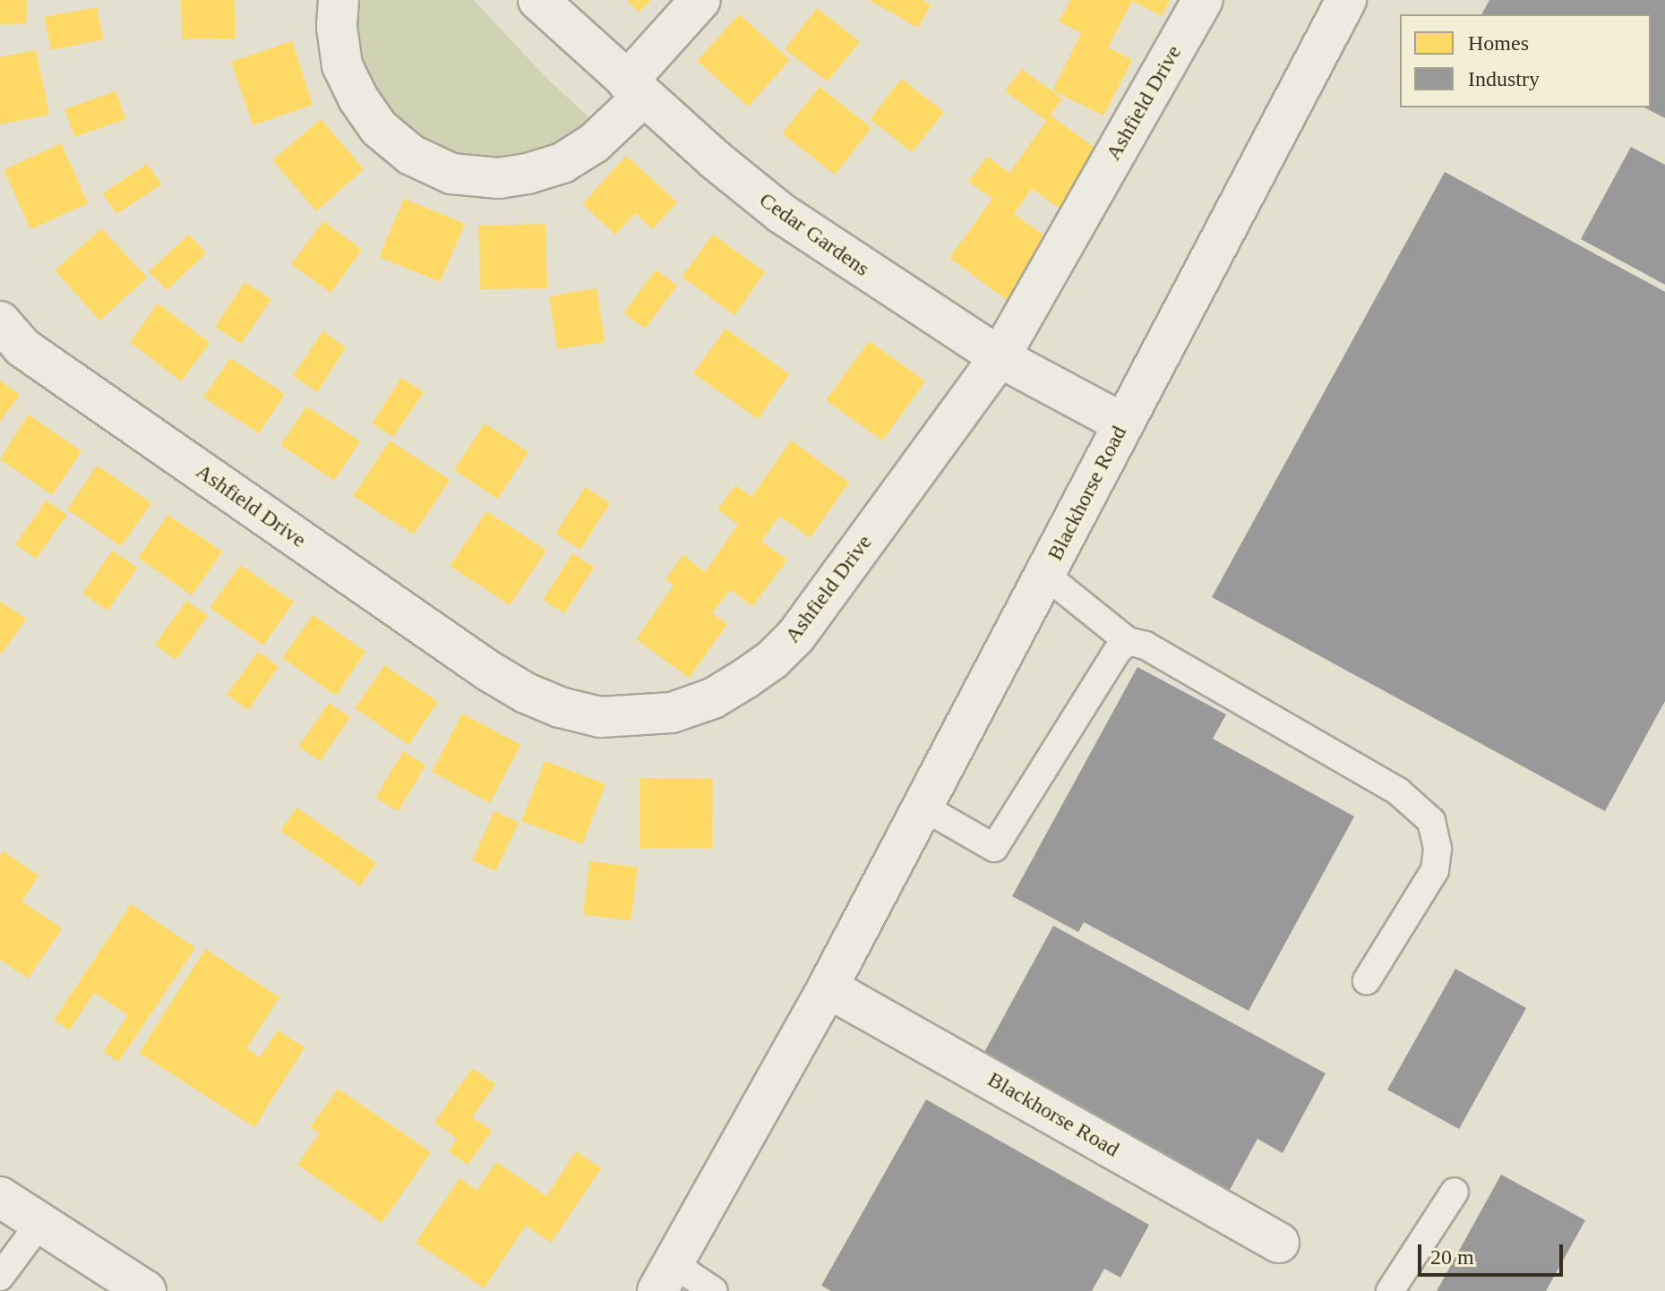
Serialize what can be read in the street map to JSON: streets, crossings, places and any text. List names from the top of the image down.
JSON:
{
  "streets": {
    "street": ["Ashfield Drive", "Cedar Gardens", "Blackhorse Road"]
  },
  "crossings": [
    ["Ashfield Drive", "Cedar Gardens"],
    ["Cedar Gardens", "Blackhorse Road"]
  ],
  "legend": ["Homes", "Industry"],
  "scale_bar": "20 m"
}
